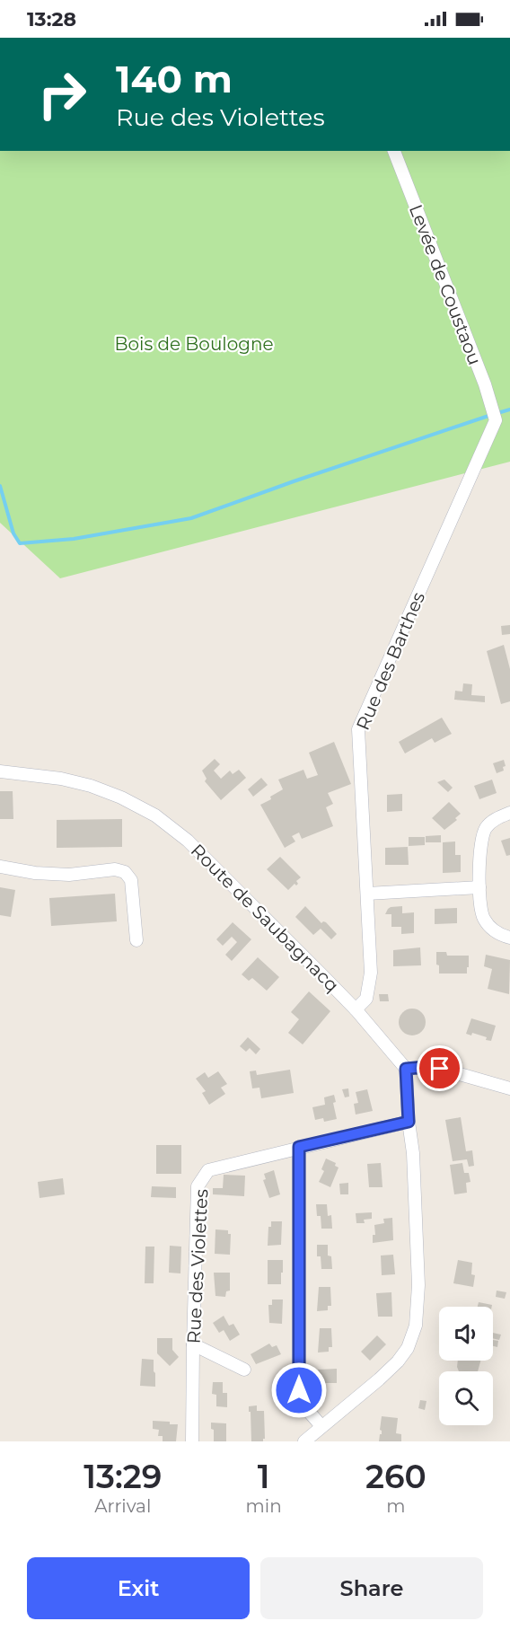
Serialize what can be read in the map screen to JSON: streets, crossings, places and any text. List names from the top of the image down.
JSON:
{
  "streets": {
    "street": [
      "Levée de Coustaou",
      "Rue des Barthes",
      "Route de Saubagnacq",
      "Rue des Violettes"
    ]
  },
  "crossings": [
    ["Levée de Coustaou", "Rue des Barthes"],
    ["Rue des Barthes", "Route de Saubagnacq"]
  ],
  "parks": ["Bois de Boulogne"],
  "page": {
    "status": "13:28",
    "turn": ["140 m", "Rue des Violettes"],
    "eta": [
      "13:29",
      "Arrival",
      "1",
      "min",
      "260",
      "m"
    ],
    "buttons": ["Exit", "Share"]
  }
}
